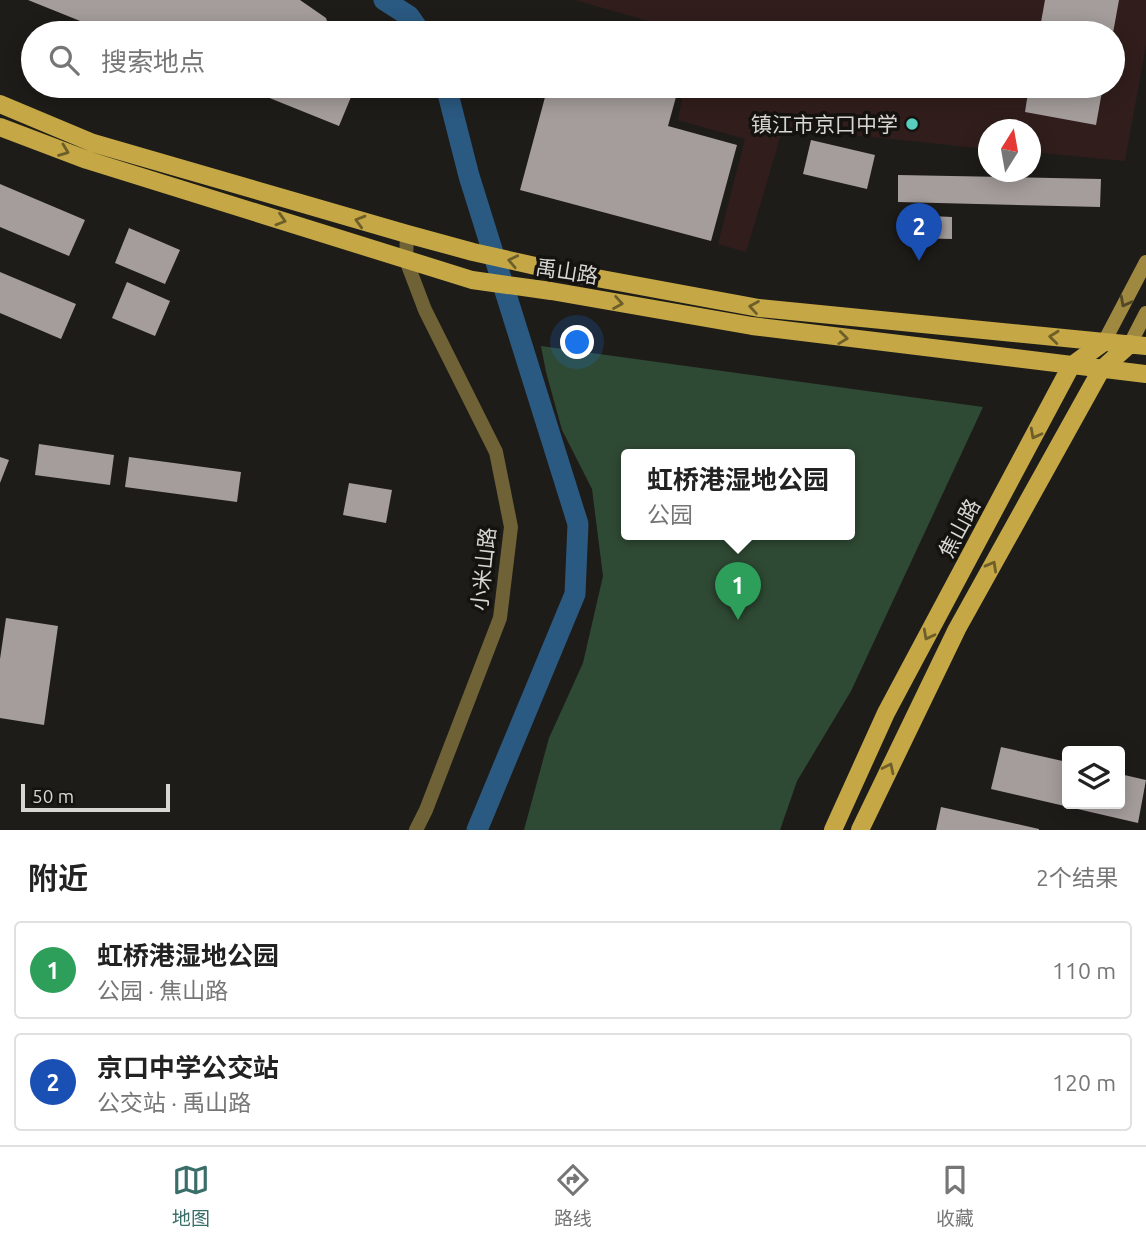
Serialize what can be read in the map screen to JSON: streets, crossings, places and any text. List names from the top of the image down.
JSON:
{
  "streets": {
    "main road": ["禹山路", "焦山路"],
    "street": ["小米山路"]
  },
  "crossings": [
    ["禹山路", "焦山路"],
    ["禹山路", "小米山路"]
  ],
  "places": ["镇江市京口中学"],
  "scale_bar": "50 m",
  "north": "top",
  "page": {
    "search": "搜索地点",
    "pins": ["2", "1"],
    "popup": ["虹桥港湿地公园", "公园"],
    "scale": "50 m",
    "heading": ["附近", "2个结果"],
    "list": [
      {
        "mark": "1",
        "name": "虹桥港湿地公园",
        "note": "公园 · 焦山路",
        "value": "110 m"
      },
      {
        "mark": "2",
        "name": "京口中学公交站",
        "note": "公交站 · 禹山路",
        "value": "120 m"
      }
    ],
    "nav": ["地图", "路线", "收藏"]
  }
}
